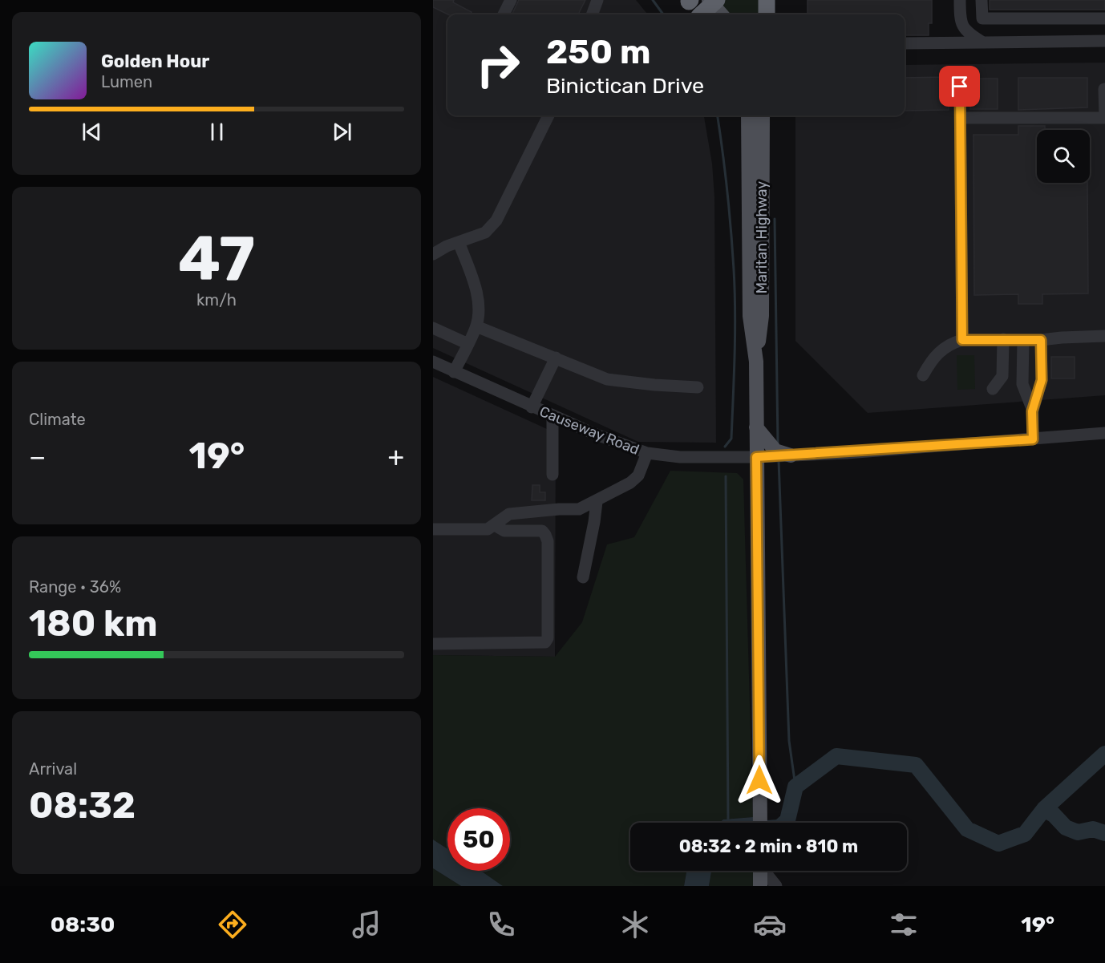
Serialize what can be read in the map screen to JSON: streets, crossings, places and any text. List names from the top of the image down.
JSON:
{
  "streets": {
    "main road": ["Maritan Highway"],
    "street": ["Causeway Road"]
  },
  "crossings": [
    ["Maritan Highway", "Causeway Road"]
  ],
  "page": {
    "turn": ["250 m", "Binictican Drive"],
    "song": ["Golden Hour", "Lumen"],
    "tile": [
      ["47", "km/h"],
      "Climate",
      ["Range · 36%", "180 km"],
      ["Arrival", "08:32"]
    ],
    "heat": ["−", "19°", "+"],
    "limit": "50",
    "trip": "08:32 · 2 min · 810 m",
    "tabs": ["08:30", "19°"]
  }
}
